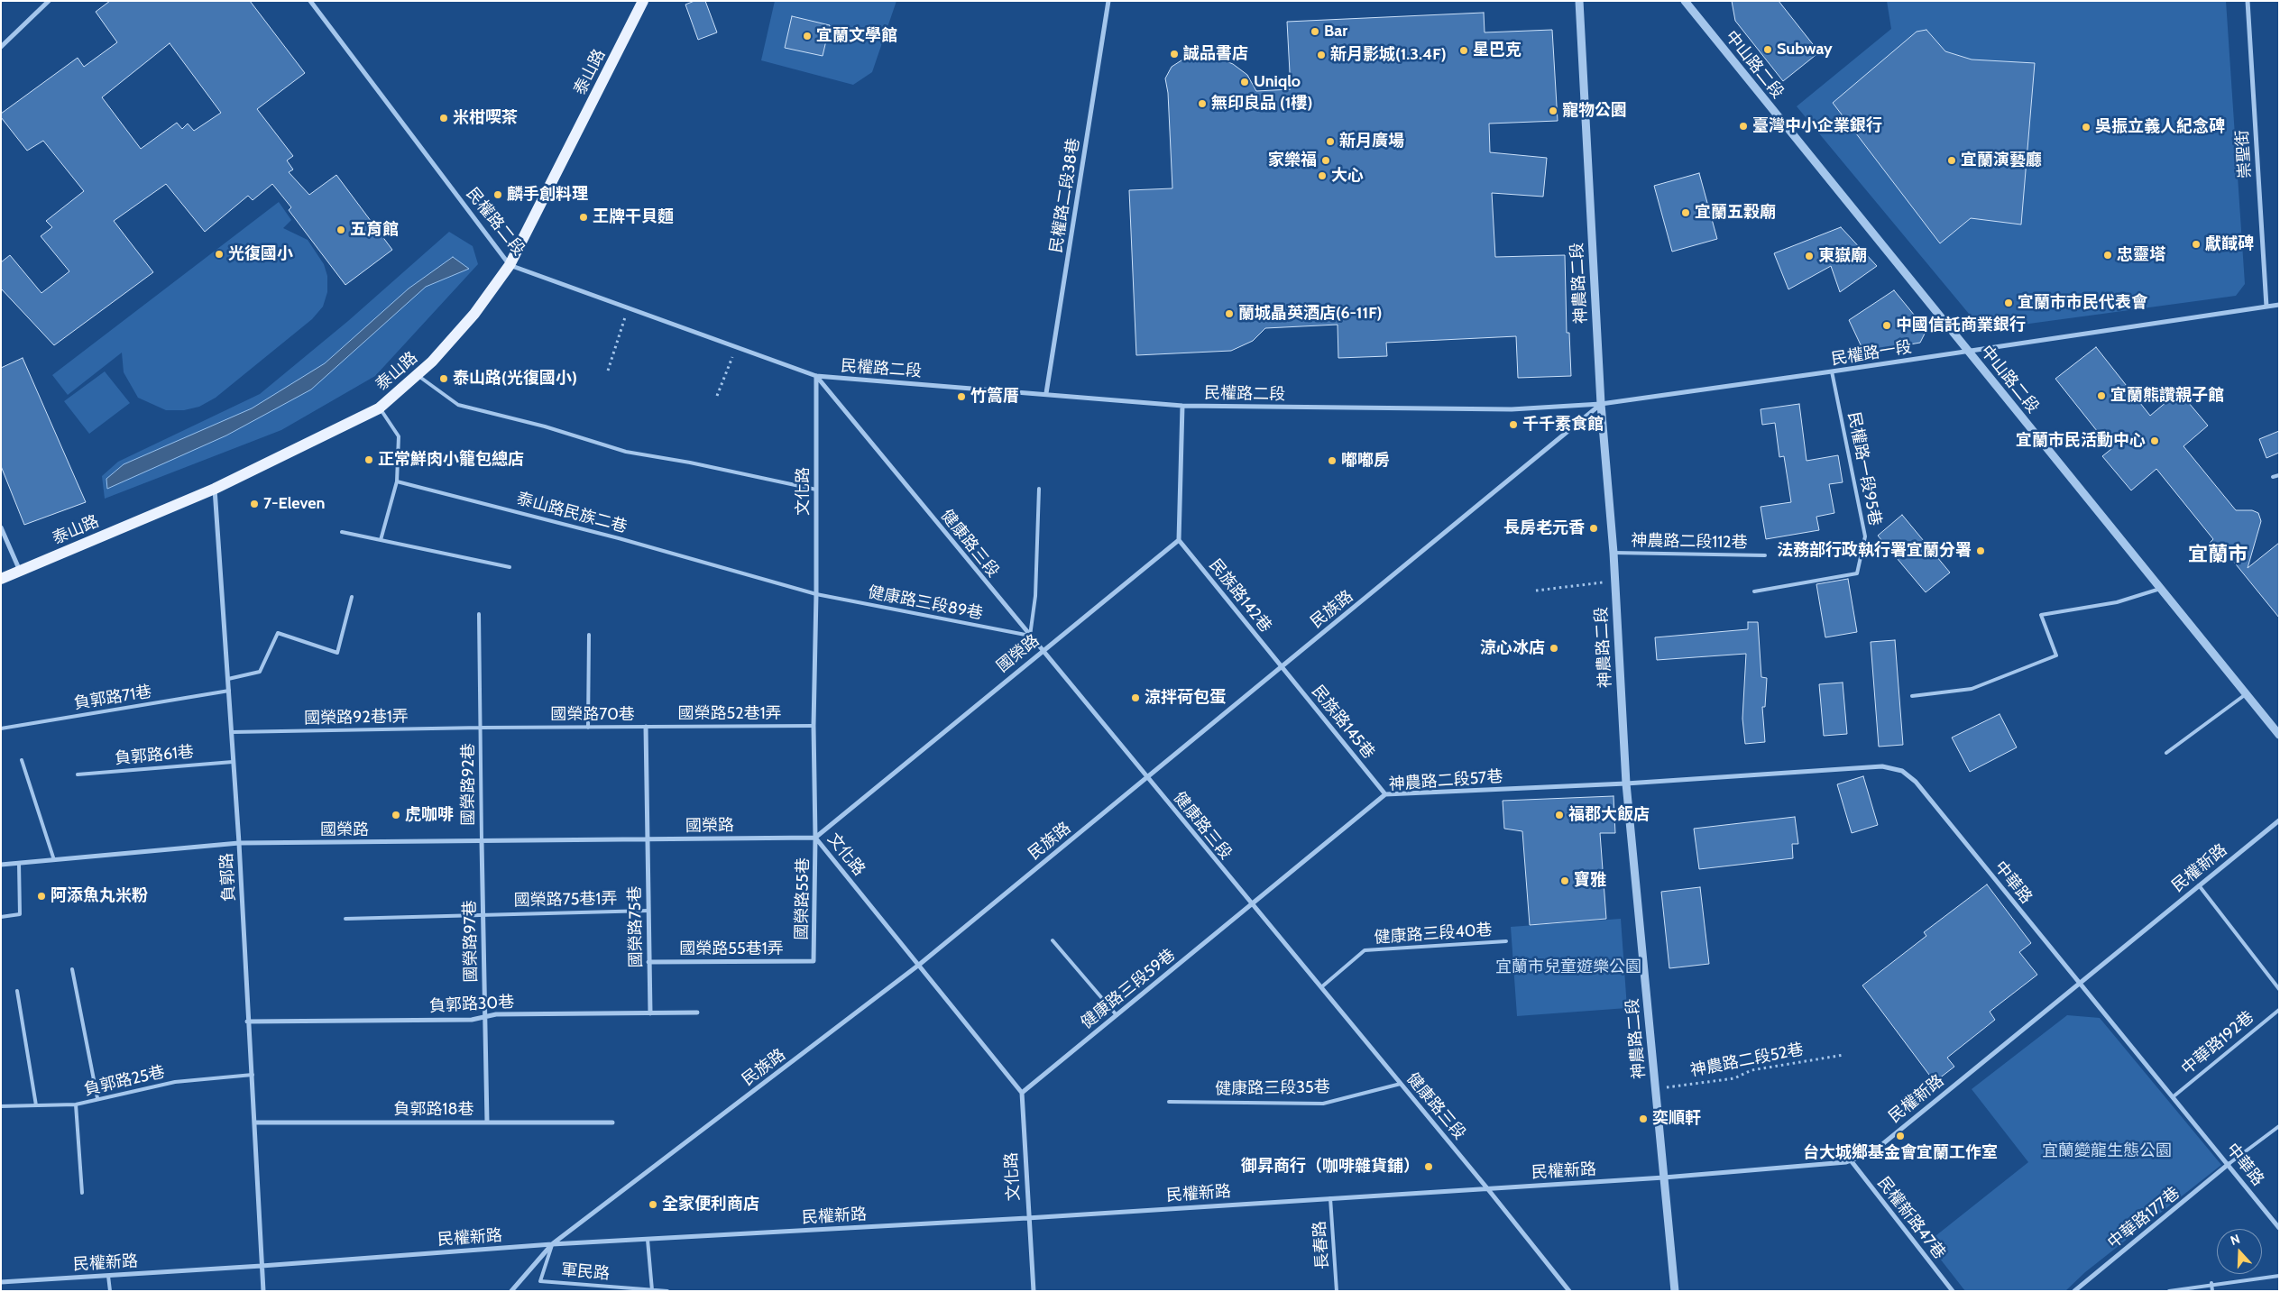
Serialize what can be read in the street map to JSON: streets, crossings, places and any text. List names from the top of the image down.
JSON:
{
  "streets": {
    "main road": ["泰山路"],
    "street": [
      "中山路二段",
      "崇聖街",
      "民權路二段38巷",
      "民權路二段",
      "神農路二段",
      "民權路一段",
      "文化路",
      "健康路三段",
      "民族路142巷",
      "民族路",
      "國榮路",
      "國榮路70巷",
      "民族路145巷",
      "神農路二段57巷",
      "民權新路",
      "負郭路",
      "中華路",
      "國榮路55巷",
      "國榮路75巷",
      "國榮路97巷",
      "國榮路55巷1弄",
      "健康路三段59巷",
      "負郭路30巷",
      "負郭路18巷",
      "民權新路47巷",
      "中華路177巷"
    ],
    "lane": [
      "民權路一段95巷",
      "泰山路民族二巷",
      "神農路二段112巷",
      "健康路三段89巷",
      "負郭路71巷",
      "國榮路52巷1弄",
      "國榮路92巷1弄",
      "負郭路61巷",
      "國榮路92巷",
      "國榮路75巷1弄",
      "健康路三段40巷",
      "中華路192巷",
      "負郭路25巷",
      "健康路三段35巷",
      "長春路",
      "軍民路"
    ],
    "path": ["神農路二段52巷"]
  },
  "crossings": [
    ["中山路二段", "民權路一段"],
    ["泰山路", "民權路二段"],
    ["泰山路", "負郭路"],
    ["崇聖街", "民權路一段"],
    ["民權路二段38巷", "民權路二段"],
    ["民權路二段", "神農路二段"],
    ["民權路二段", "民權路一段"],
    ["民權路二段", "文化路"],
    ["民權路二段", "健康路三段"],
    ["民權路二段", "民族路"],
    ["神農路二段", "民權路一段"],
    ["神農路二段", "神農路二段112巷"],
    ["神農路二段", "民族路"],
    ["神農路二段", "神農路二段57巷"],
    ["神農路二段", "民權新路"],
    ["神農路二段", "中華路"],
    ["神農路二段", "神農路二段52巷"],
    ["民權路一段", "民權路一段95巷"],
    ["民權路一段", "民族路"],
    ["文化路", "泰山路民族二巷"],
    ["文化路", "健康路三段"],
    ["文化路", "健康路三段89巷"],
    ["文化路", "民族路"],
    ["文化路", "國榮路"],
    ["文化路", "國榮路52巷1弄"],
    ["文化路", "民權新路"],
    ["文化路", "國榮路55巷"],
    ["文化路", "健康路三段59巷"],
    ["泰山路民族二巷", "健康路三段89巷"],
    ["健康路三段", "健康路三段89巷"],
    ["健康路三段", "民族路"],
    ["健康路三段", "國榮路"],
    ["健康路三段", "神農路二段57巷"],
    ["健康路三段", "民權新路"],
    ["健康路三段", "健康路三段40巷"],
    ["健康路三段", "健康路三段59巷"],
    ["健康路三段", "健康路三段35巷"],
    ["民族路142巷", "民族路"],
    ["民族路142巷", "國榮路"],
    ["民族路142巷", "民族路145巷"],
    ["民族路", "民族路145巷"],
    ["民族路", "民權新路"],
    ["民族路", "軍民路"],
    ["國榮路", "國榮路70巷"],
    ["國榮路", "國榮路92巷"],
    ["國榮路", "負郭路"],
    ["國榮路", "國榮路55巷"],
    ["國榮路", "國榮路75巷"],
    ["國榮路", "國榮路97巷"],
    ["負郭路71巷", "負郭路"],
    ["國榮路52巷1弄", "國榮路70巷"],
    ["國榮路70巷", "國榮路92巷1弄"],
    ["國榮路70巷", "國榮路92巷"],
    ["國榮路70巷", "國榮路75巷"],
    ["國榮路92巷1弄", "國榮路92巷"],
    ["國榮路92巷1弄", "負郭路"],
    ["民族路145巷", "神農路二段57巷"],
    ["負郭路61巷", "負郭路"],
    ["神農路二段57巷", "中華路"],
    ["神農路二段57巷", "健康路三段59巷"],
    ["國榮路92巷", "國榮路97巷"],
    ["民權新路", "負郭路"],
    ["民權新路", "中華路"],
    ["民權新路", "民權新路47巷"],
    ["民權新路", "長春路"],
    ["民權新路", "軍民路"],
    ["負郭路", "負郭路30巷"],
    ["負郭路", "負郭路25巷"],
    ["負郭路", "負郭路18巷"],
    ["中華路", "中華路192巷"],
    ["中華路", "中華路177巷"],
    ["國榮路55巷", "國榮路55巷1弄"],
    ["國榮路75巷1弄", "國榮路75巷"],
    ["國榮路75巷1弄", "國榮路97巷"],
    ["國榮路75巷", "國榮路55巷1弄"],
    ["國榮路75巷", "負郭路30巷"],
    ["國榮路97巷", "負郭路30巷"],
    ["國榮路97巷", "負郭路18巷"]
  ],
  "districts": ["宜蘭市"],
  "parks": ["宜蘭市兒童遊樂公園", "宜蘭變龍生態公園"],
  "places": [
    "Bar",
    "宜蘭文學館",
    "Subway",
    "星巴克",
    "誠品書店",
    "新月影城(1.3.4F)",
    "Uniqlo",
    "無印良品 (1樓)",
    "寵物公園",
    "米柑喫茶",
    "臺灣中小企業銀行",
    "吳振立義人紀念碑",
    "新月廣場",
    "家樂福",
    "宜蘭演藝廳",
    "大心",
    "麟手創料理",
    "宜蘭五穀廟",
    "王牌干貝麵",
    "五育館",
    "獻馘碑",
    "光復國小",
    "忠靈塔",
    "東嶽廟",
    "宜蘭市市民代表會",
    "蘭城晶英酒店(6-11F)",
    "中國信託商業銀行",
    "泰山路(光復國小)",
    "宜蘭熊讚親子館",
    "竹篙厝",
    "千千素食館",
    "宜蘭市民活動中心",
    "正常鮮肉小籠包總店",
    "嘟嘟房",
    "7-Eleven",
    "長房老元香",
    "法務部行政執行署宜蘭分署",
    "涼心冰店",
    "涼拌荷包蛋",
    "虎咖啡",
    "福郡大飯店",
    "寶雅",
    "阿添魚丸米粉",
    "奕順軒",
    "台大城鄉基金會宜蘭工作室",
    "御昇商行（咖啡雜貨鋪）",
    "全家便利商店"
  ],
  "north": "top"
}
